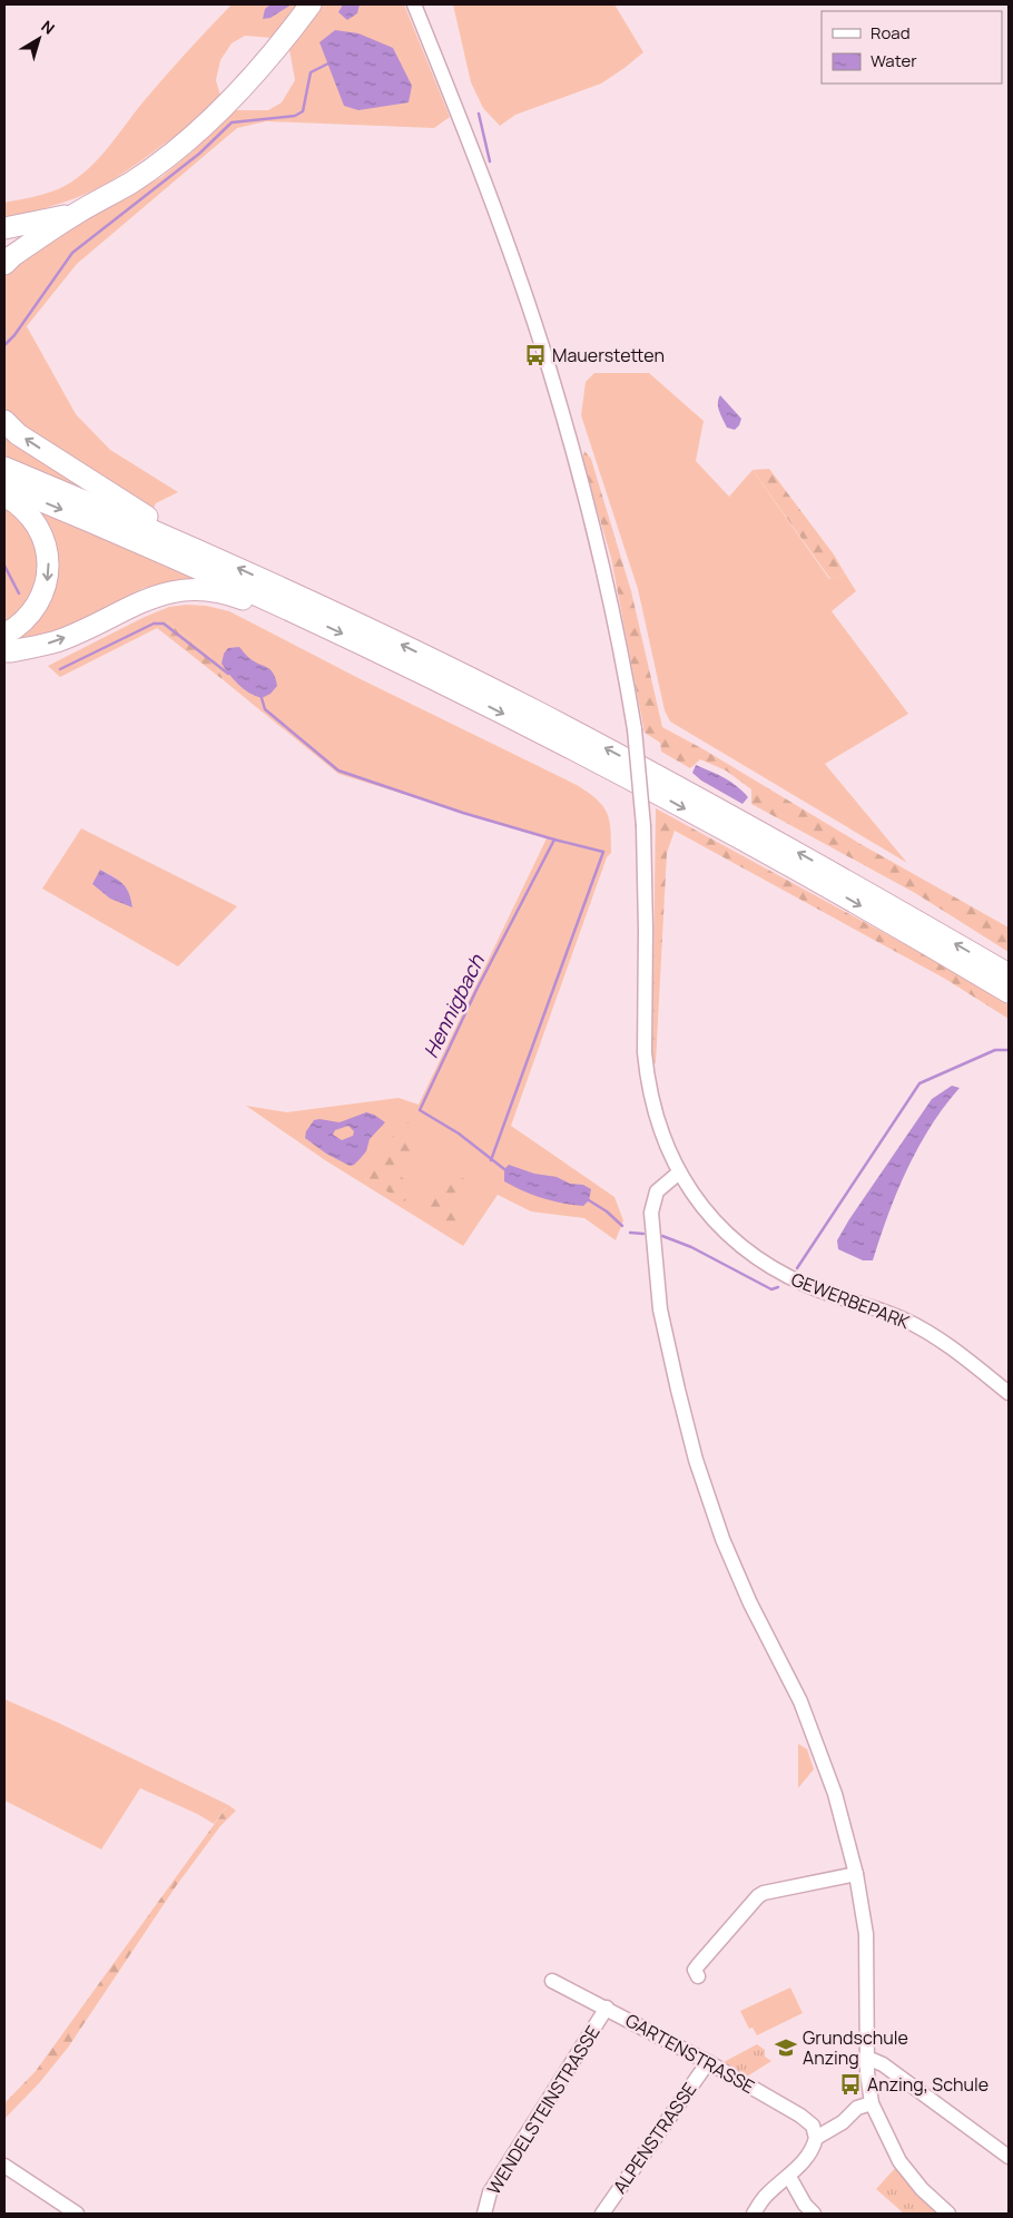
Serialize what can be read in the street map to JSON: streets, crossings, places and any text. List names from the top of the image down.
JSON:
{
  "streets": {
    "street": [
      "GEWERBEPARK",
      "GARTENSTRASSE",
      "WENDELSTEINSTRASSE",
      "ALPENSTRASSE"
    ]
  },
  "crossings": [
    ["GARTENSTRASSE", "WENDELSTEINSTRASSE"],
    ["GARTENSTRASSE", "ALPENSTRASSE"]
  ],
  "water": ["Hennigbach"],
  "places": {
    "bus stop": ["Mauerstetten", "Anzing, Schule"],
    "school or university": ["Grundschule Anzing"]
  },
  "legend": ["Road", "Water"],
  "north": "top right"
}
